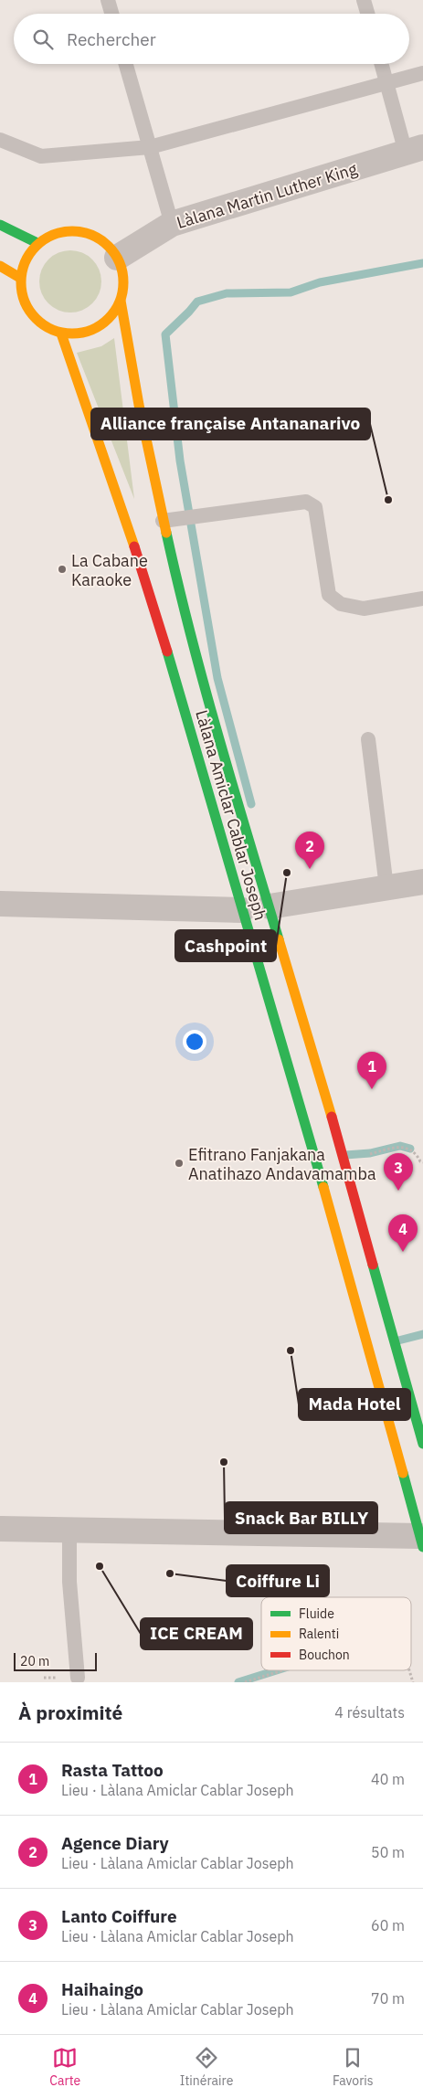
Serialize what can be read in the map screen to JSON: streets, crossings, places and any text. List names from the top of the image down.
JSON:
{
  "streets": {
    "main road": ["Làlana Amiclar Cablar Joseph"],
    "street": ["Làlana Martin Luther King"]
  },
  "crossings": [
    ["Làlana Martin Luther King", "Làlana Amiclar Cablar Joseph"]
  ],
  "places": [
    "Alliance française Antananarivo",
    "La Cabane Karaoke",
    "Cashpoint",
    "Efitrano Fanjakana Anatihazo Andavamamba",
    "Mada Hotel",
    "Snack Bar BILLY",
    "ICE CREAM",
    "Coiffure Li"
  ],
  "legend": ["Fluide", "Ralenti", "Bouchon"],
  "scale_bar": "20 m",
  "page": {
    "search": "Rechercher",
    "pins": [
      "2",
      "1",
      "3",
      "4"
    ],
    "scale": "20 m",
    "heading": ["À proximité", "4 résultats"],
    "list": [
      {
        "mark": "1",
        "name": "Rasta Tattoo",
        "note": "Lieu · Làlana Amiclar Cablar Joseph",
        "value": "40 m"
      },
      {
        "mark": "2",
        "name": "Agence Diary",
        "note": "Lieu · Làlana Amiclar Cablar Joseph",
        "value": "50 m"
      },
      {
        "mark": "3",
        "name": "Lanto Coiffure",
        "note": "Lieu · Làlana Amiclar Cablar Joseph",
        "value": "60 m"
      },
      {
        "mark": "4",
        "name": "Haihaingo",
        "note": "Lieu · Làlana Amiclar Cablar Joseph",
        "value": "70 m"
      }
    ],
    "nav": ["Carte", "Itinéraire", "Favoris"]
  }
}
